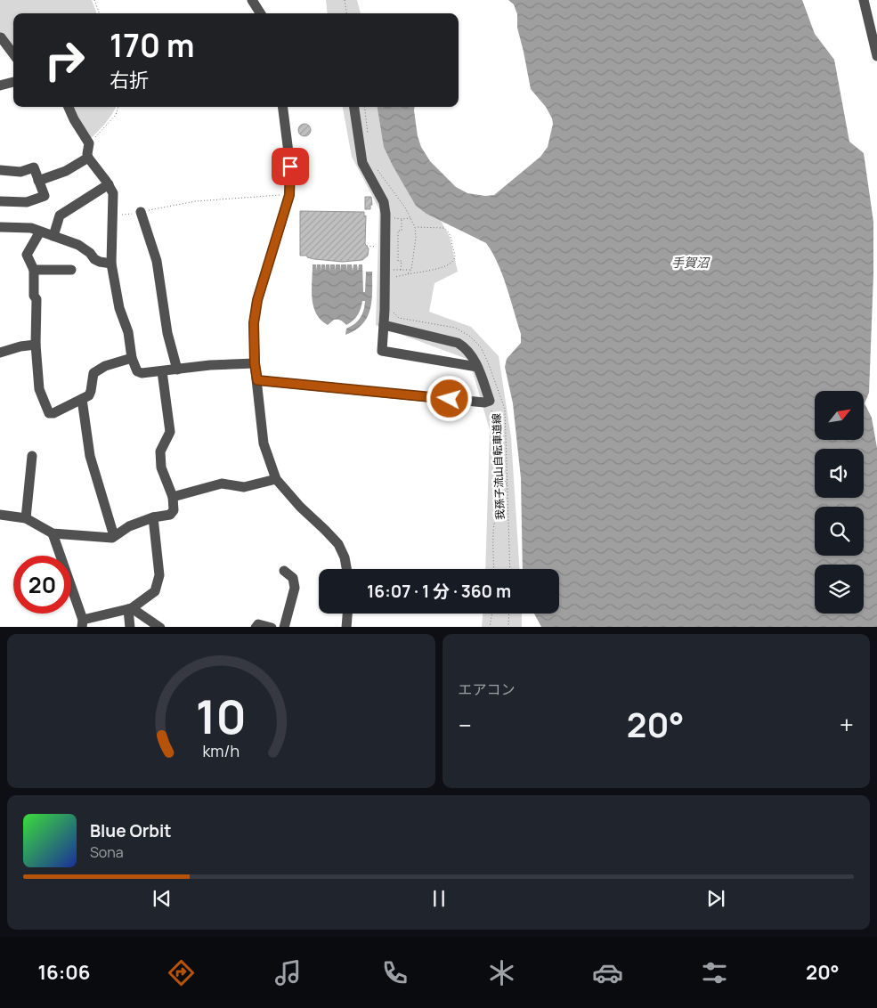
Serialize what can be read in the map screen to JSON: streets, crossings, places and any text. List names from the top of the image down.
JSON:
{
  "streets": {
    "path": ["我孫子流山自転車道線"]
  },
  "water": ["手賀沼"],
  "north": "top right",
  "page": {
    "turn": ["170 m", "右折"],
    "limit": "20",
    "trip": "16:07 · 1 分 · 360 m",
    "tile": "エアコン",
    "heat": ["−", "20°", "+"],
    "song": ["Blue Orbit", "Sona"],
    "tabs": ["16:06", "20°"],
    "gauge": ["10", "km/h"]
  }
}
